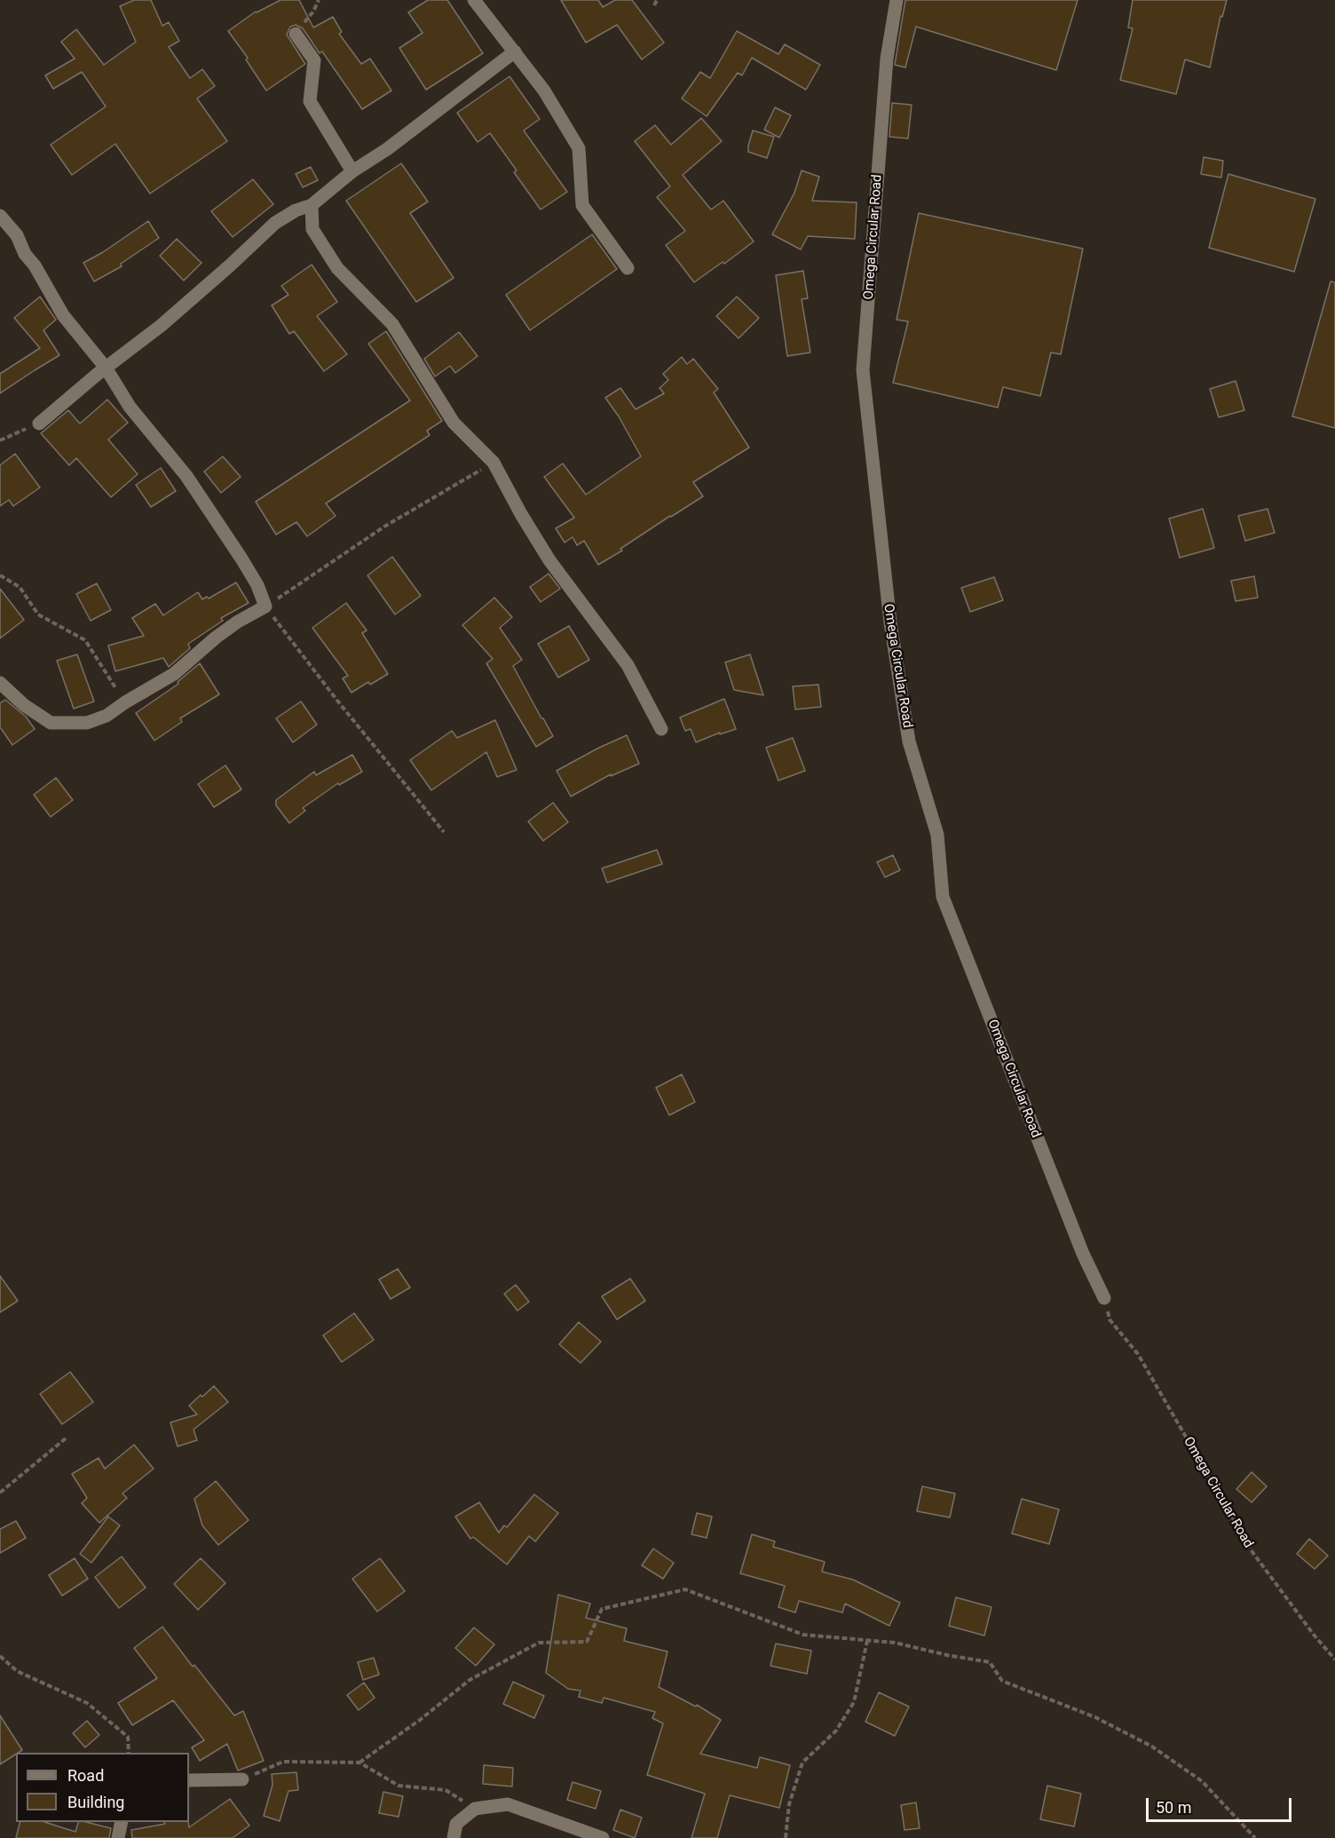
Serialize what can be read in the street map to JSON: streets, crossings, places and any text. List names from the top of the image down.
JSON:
{
  "streets": {
    "street": ["Omega Circular Road"]
  },
  "legend": ["Road", "Building"],
  "scale_bar": "50 m"
}
